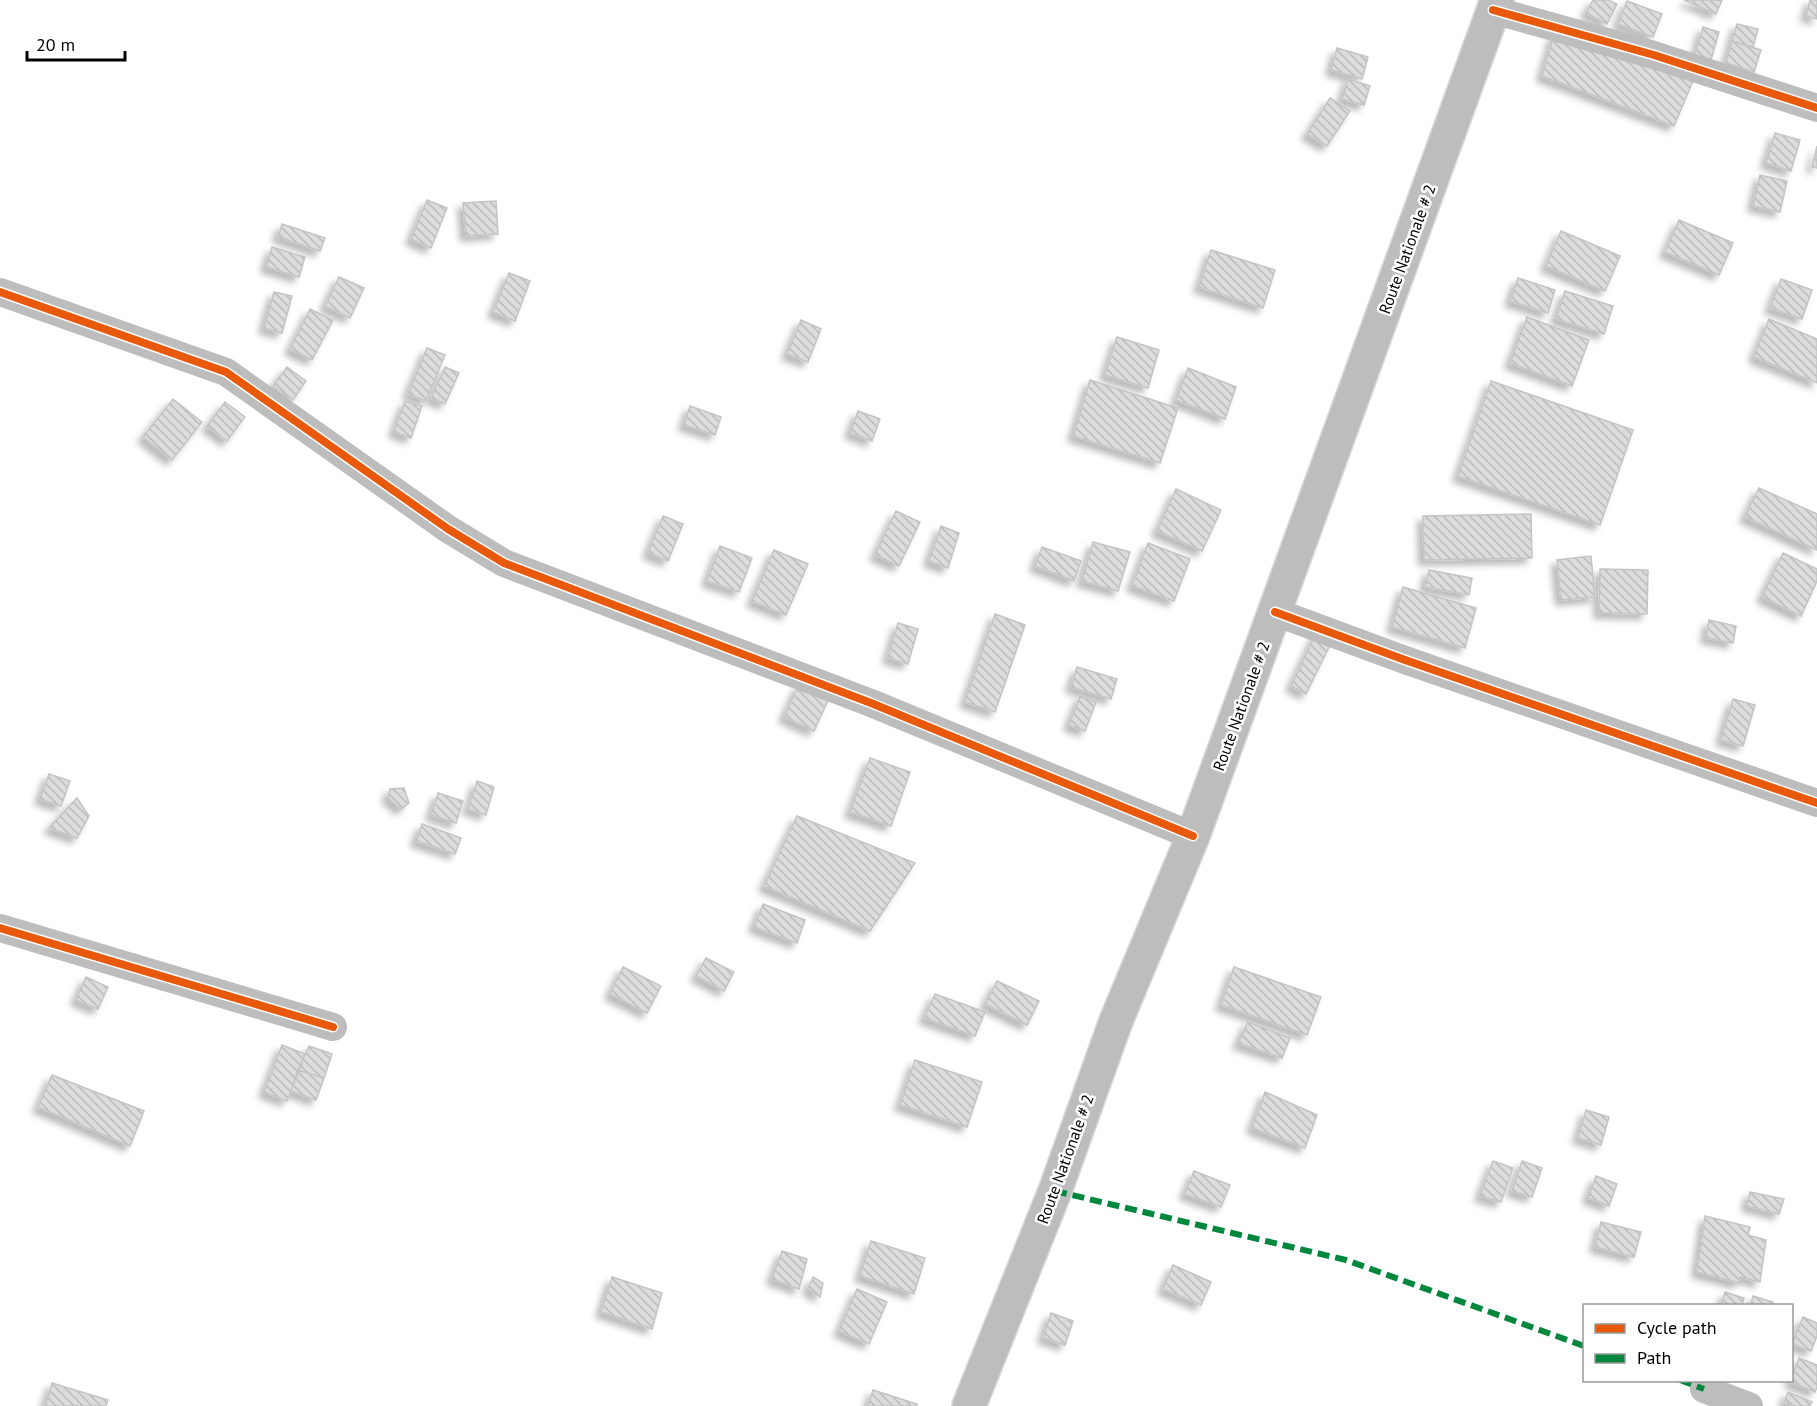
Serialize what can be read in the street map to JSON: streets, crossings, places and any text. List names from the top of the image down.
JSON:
{
  "streets": {
    "main road": ["Route Nationale # 2"]
  },
  "legend": ["Cycle path", "Path"],
  "scale_bar": "20 m"
}
